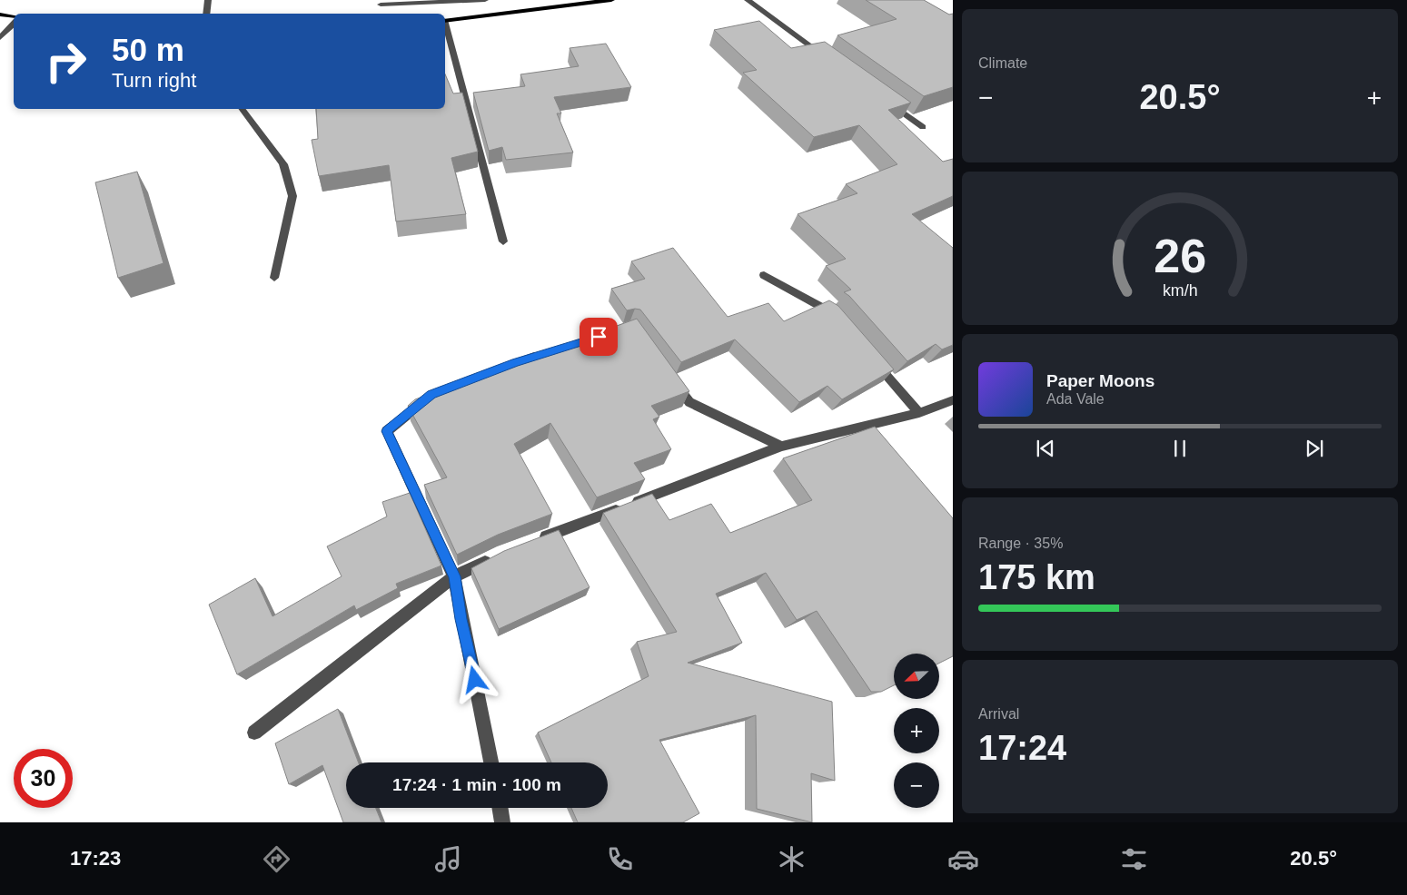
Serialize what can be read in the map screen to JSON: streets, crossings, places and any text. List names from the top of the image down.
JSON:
{
  "north": "bottom left",
  "page": {
    "tile": [
      "Climate",
      ["Range · 35%", "175 km"],
      ["Arrival", "17:24"]
    ],
    "turn": ["50 m", "Turn right"],
    "heat": ["−", "20.5°", "+"],
    "song": ["Paper Moons", "Ada Vale"],
    "map_buttons": ["+", "−"],
    "limit": "30",
    "trip": "17:24 · 1 min · 100 m",
    "tabs": ["17:23", "20.5°"],
    "gauge": ["26", "km/h"]
  }
}
